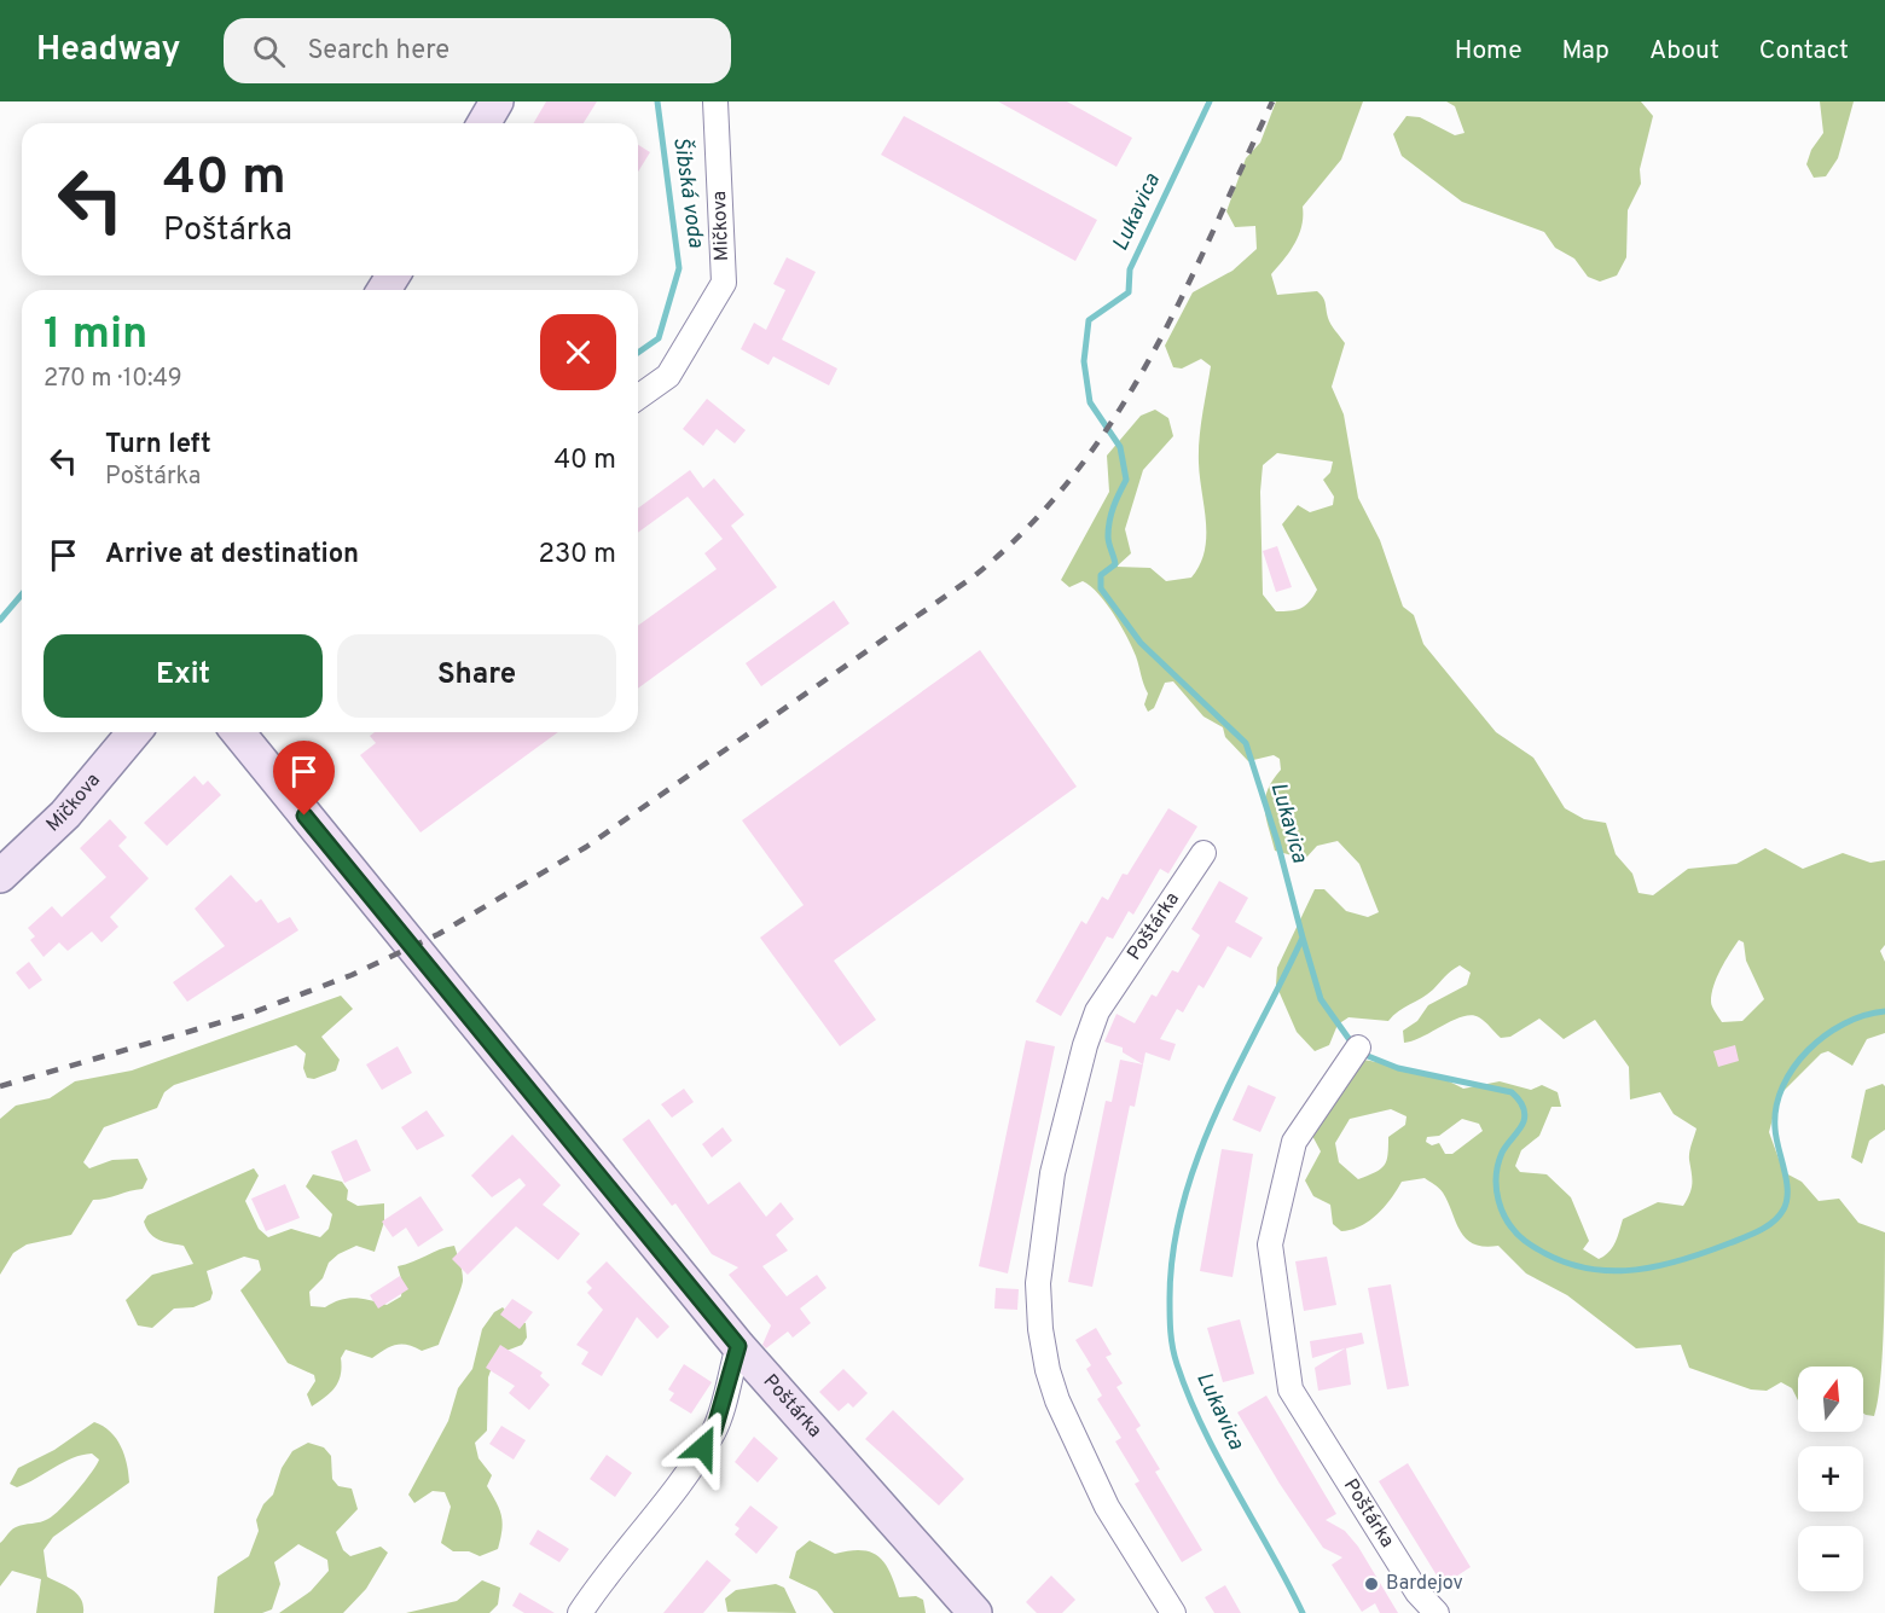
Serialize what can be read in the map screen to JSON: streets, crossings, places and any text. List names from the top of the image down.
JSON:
{
  "streets": {
    "street": ["Mičkova", "Poštárka"]
  },
  "water": ["Šibská voda", "Lukavica"],
  "places": ["Bardejov"],
  "north": "top",
  "page": {
    "header": "Headway",
    "search": "Search here",
    "nav": [
      "Home",
      "Map",
      "About",
      "Contact"
    ],
    "turn": ["40 m", "Poštárka"],
    "heading": ["1 min", "270 m · 10:49"],
    "list": [
      {
        "name": "Turn left",
        "note": "Poštárka",
        "value": "40 m"
      },
      {
        "name": "Arrive at destination",
        "value": "230 m"
      }
    ],
    "buttons": ["Exit", "Share"],
    "map_buttons": ["+", "−"]
  }
}
